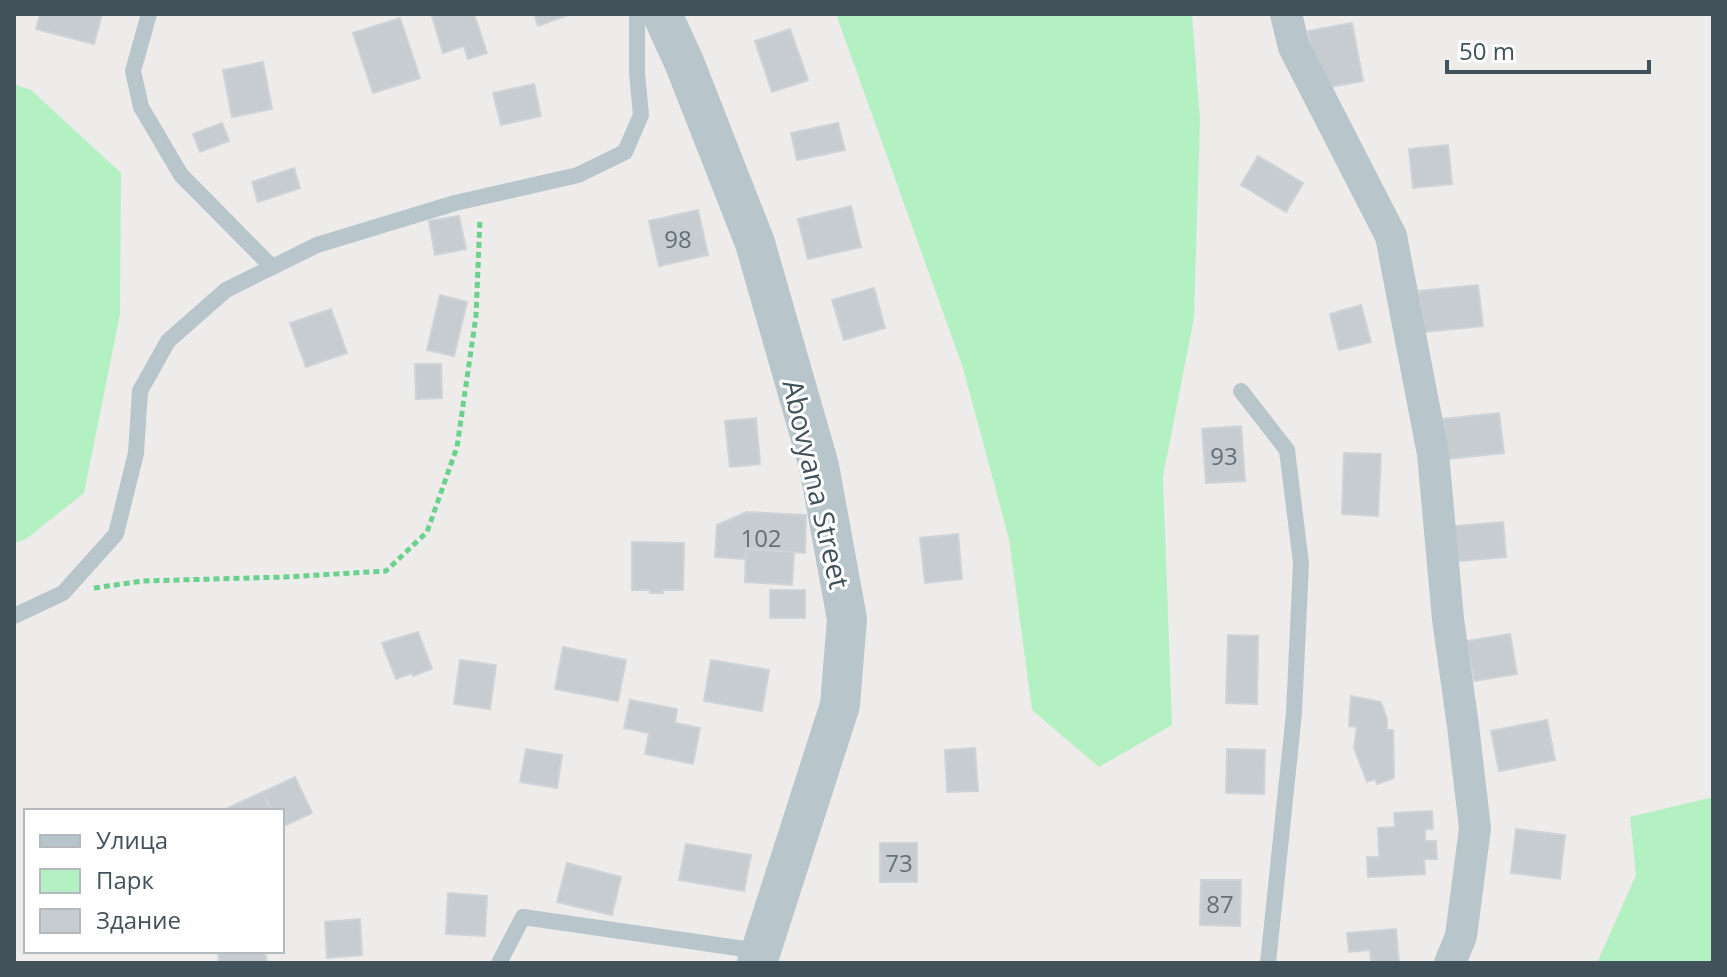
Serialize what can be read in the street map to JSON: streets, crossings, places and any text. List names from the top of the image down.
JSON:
{
  "streets": {
    "street": ["Abovyana Street"]
  },
  "house_numbers": [
    "98",
    "93",
    "102",
    "73",
    "87"
  ],
  "legend": ["Улица", "Парк", "Здание"],
  "scale_bar": "50 m"
}
